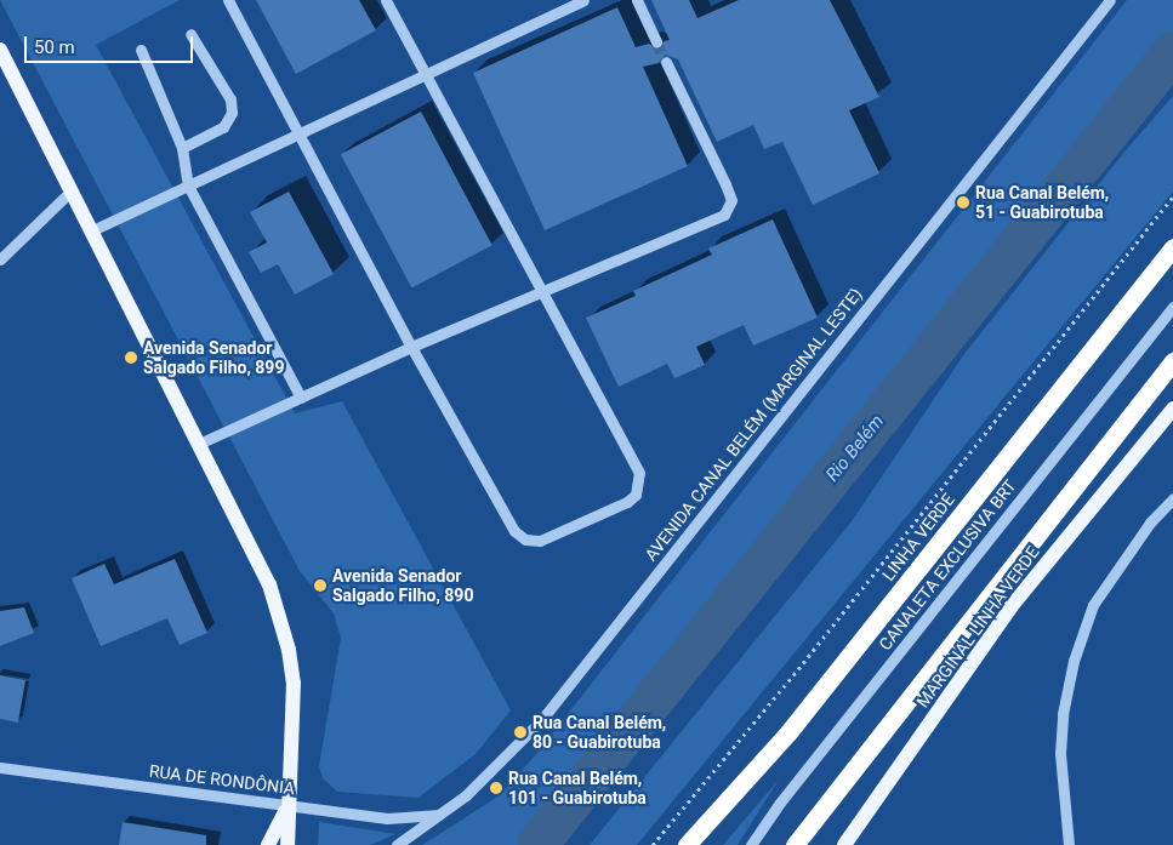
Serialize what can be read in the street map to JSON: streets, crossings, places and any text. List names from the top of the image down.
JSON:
{
  "streets": {
    "highway": ["LINHA VERDE"],
    "main road": ["MARGINAL LINHA VERDE"],
    "street": ["AVENIDA CANAL BELÉM (MARGINAL LESTE)", "CANALETA EXCLUSIVA BRT", "RUA DE RONDÔNIA"]
  },
  "crossings": [
    ["AVENIDA CANAL BELÉM (MARGINAL LESTE)", "RUA DE RONDÔNIA"]
  ],
  "water": ["Rio Belém"],
  "places": [
    "Rua Canal Belém, 51 - Guabirotuba",
    "Avenida Senador Salgado Filho, 899",
    "Avenida Senador Salgado Filho, 890",
    "Rua Canal Belém, 80 - Guabirotuba",
    "Rua Canal Belém, 101 - Guabirotuba"
  ],
  "scale_bar": "50 m"
}
